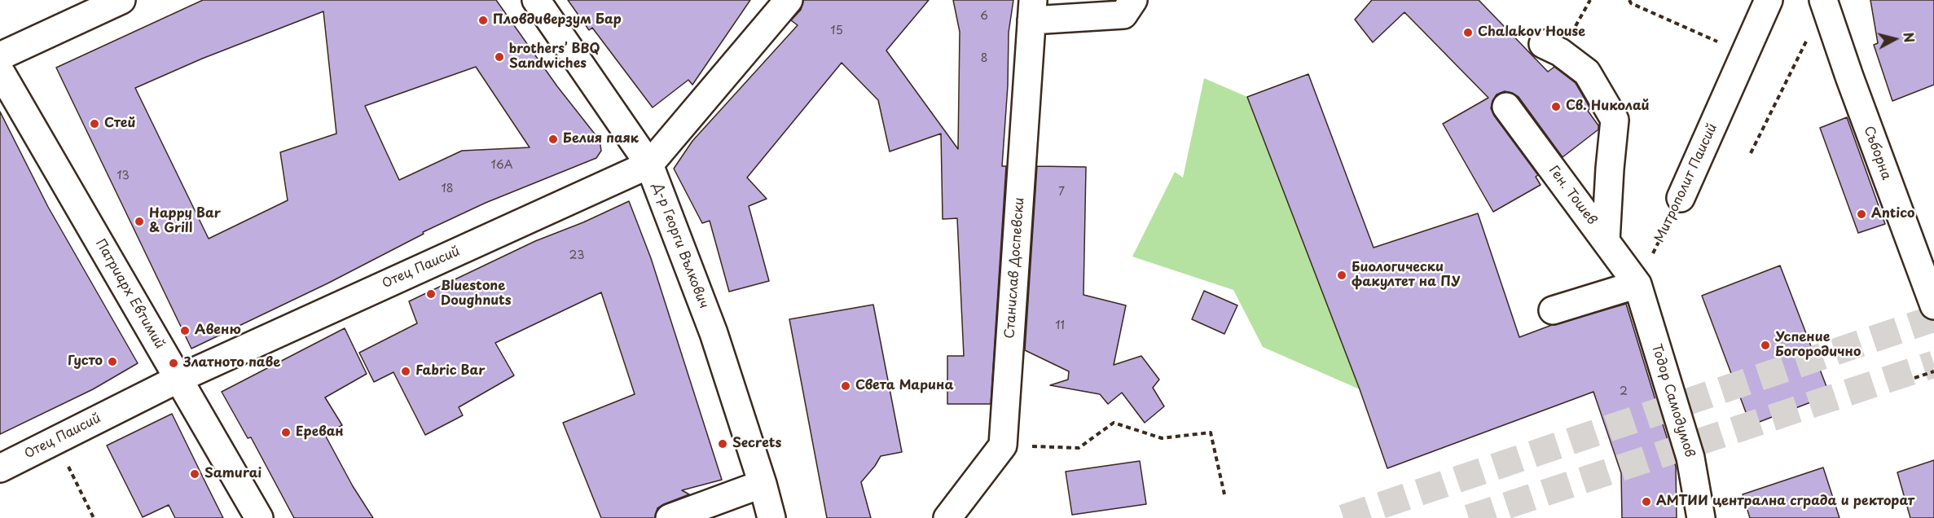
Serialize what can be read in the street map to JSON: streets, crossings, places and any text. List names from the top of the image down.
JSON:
{
  "streets": {
    "street": [
      "Съборна",
      "Митрополит Паисий",
      "Ген. Тошев",
      "Д-р Георги Вълкович",
      "Отец Паисий",
      "Станислав Доспевски",
      "Патриарх Евтимий",
      "Тодор Самодумов"
    ]
  },
  "crossings": [
    ["Митрополит Паисий", "Ген. Тошев"],
    ["Митрополит Паисий", "Тодор Самодумов"],
    ["Ген. Тошев", "Тодор Самодумов"],
    ["Д-р Георги Вълкович", "Отец Паисий"],
    ["Отец Паисий", "Патриарх Евтимий"]
  ],
  "places": [
    "Пловдиверзум Бар",
    "Chalakov House",
    "brothers’ BBQ Sandwiches",
    "Св. Николай",
    "Стей",
    "Белия паяк",
    "Antico",
    "Happy Bar & Grill",
    "Биологически факултет на ПУ",
    "Bluestone Doughnuts",
    "Авеню",
    "Успение Богородично",
    "Густо",
    "Златното паве",
    "Fabric Bar",
    "Света Марина",
    "Ереван",
    "Secrets",
    "Samurai",
    "АМТИИ централна сграда и ректорат"
  ],
  "house_numbers": [
    "6",
    "15",
    "8",
    "16А",
    "13",
    "18",
    "7",
    "23",
    "11",
    "2"
  ],
  "north": "right"
}
